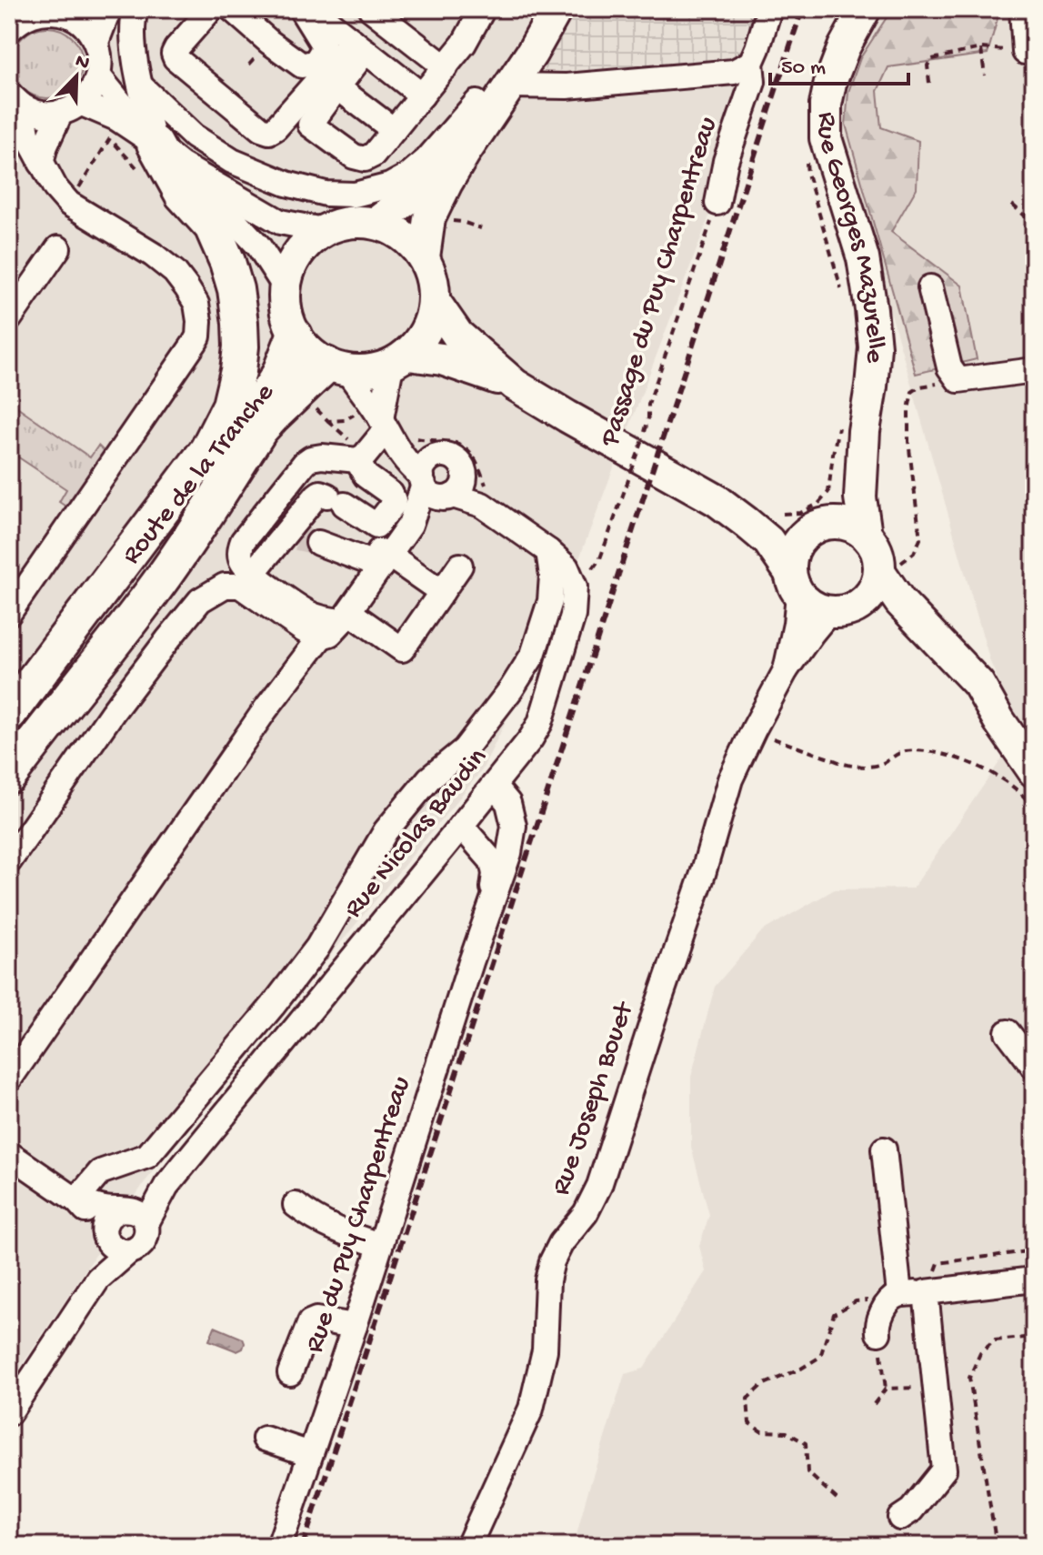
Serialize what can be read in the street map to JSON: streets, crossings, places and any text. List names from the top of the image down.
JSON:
{
  "streets": {
    "highway": ["Route de la Tranche"],
    "main road": ["Rue Georges Mazurelle"],
    "street": [
      "Passage du Puy Charpentreau",
      "Rue Nicolas Baudin",
      "Rue Joseph Bouet",
      "Rue du Puy Charpentreau"
    ]
  },
  "crossings": [
    ["Rue Georges Mazurelle", "Rue Joseph Bouet"],
    ["Rue Nicolas Baudin", "Rue du Puy Charpentreau"]
  ],
  "scale_bar": "50 m",
  "north": "top right"
}
